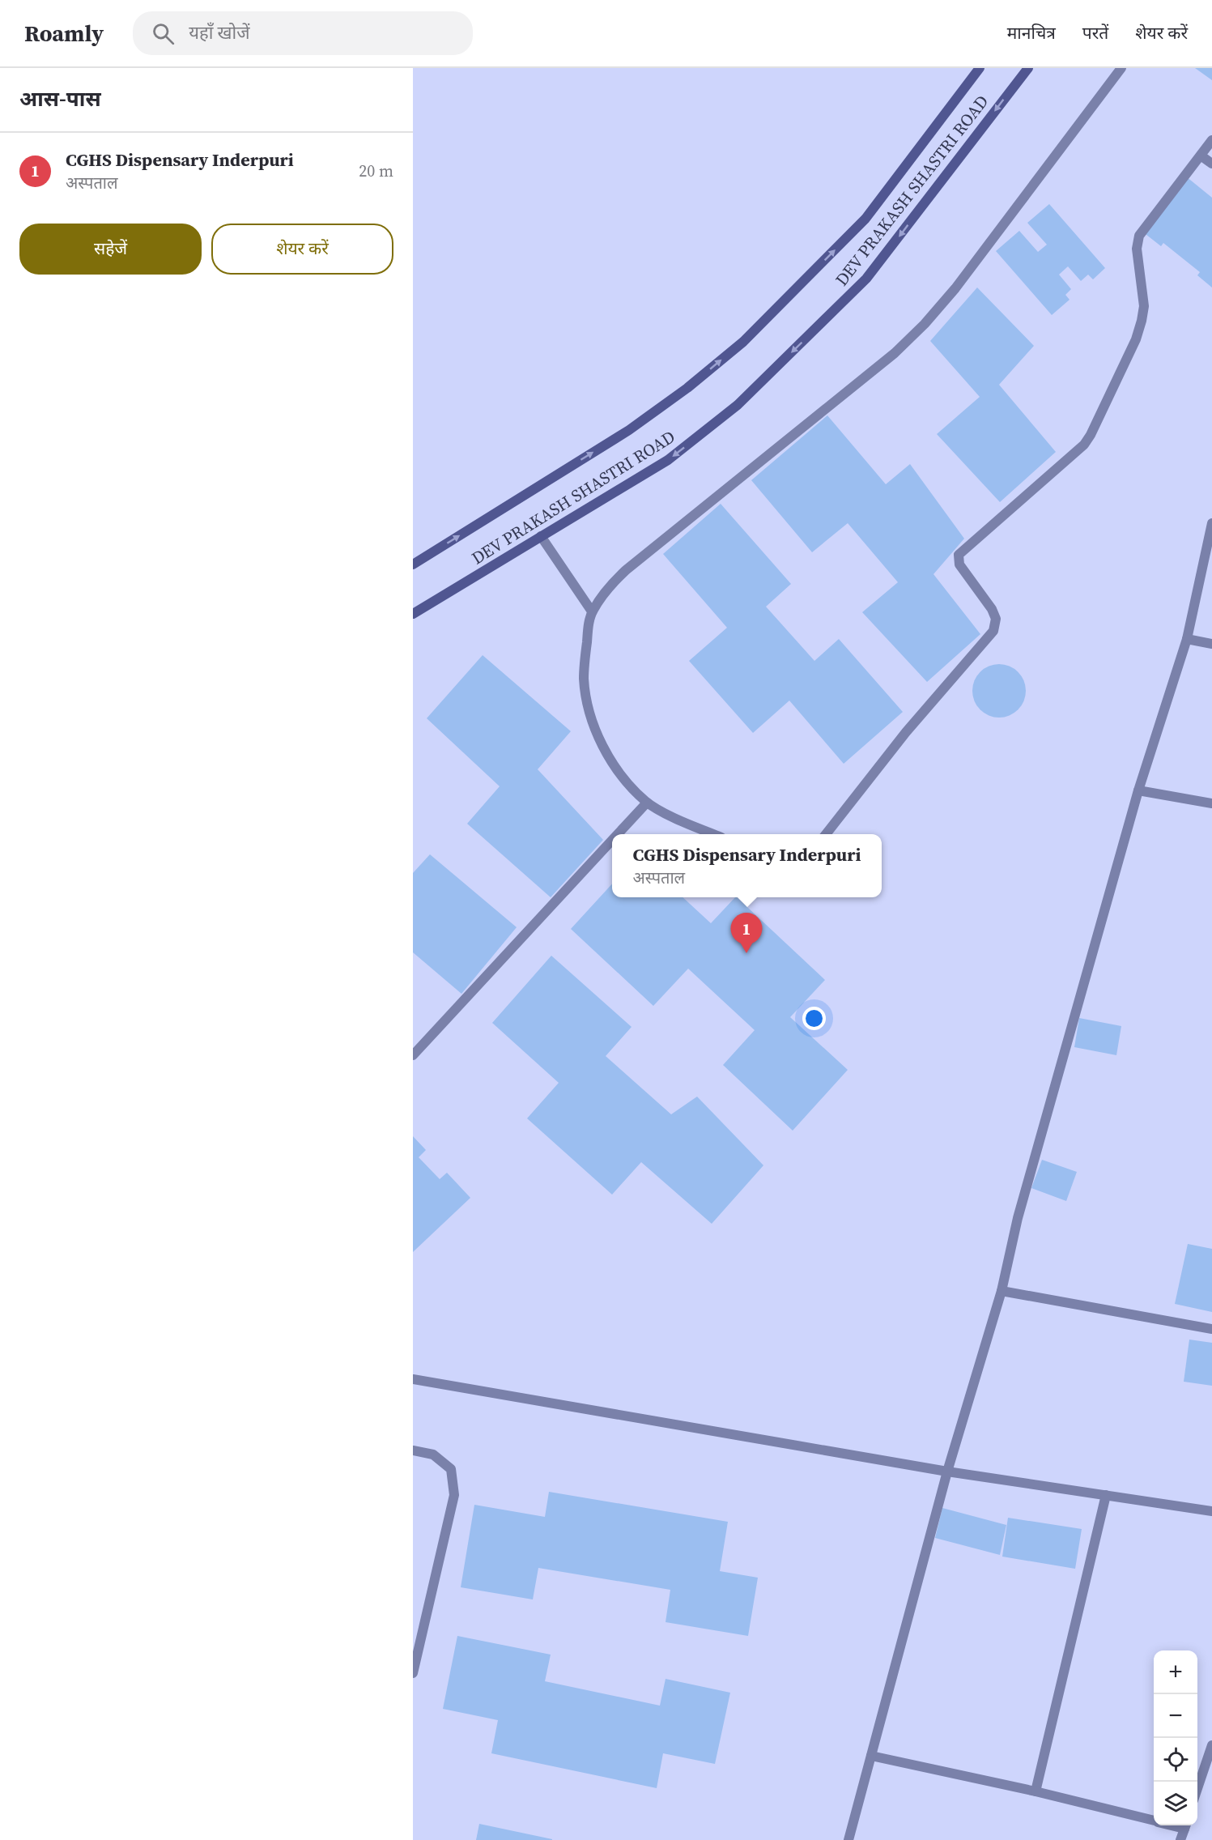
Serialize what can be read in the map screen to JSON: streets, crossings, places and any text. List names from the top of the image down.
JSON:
{
  "streets": {
    "street": ["DEV PRAKASH SHASTRI ROAD"]
  },
  "page": {
    "header": "Roamly",
    "search": "यहाँ खोजें",
    "nav": ["मानचित्र", "परतें", "शेयर करें"],
    "heading": "आस-पास",
    "list": [
      {
        "mark": "1",
        "name": "CGHS Dispensary Inderpuri",
        "note": "अस्पताल",
        "value": "20 m"
      }
    ],
    "buttons": ["सहेजें", "शेयर करें"],
    "popup": ["CGHS Dispensary Inderpuri", "अस्पताल"],
    "pins": "1",
    "map_buttons": ["+", "−"]
  }
}
